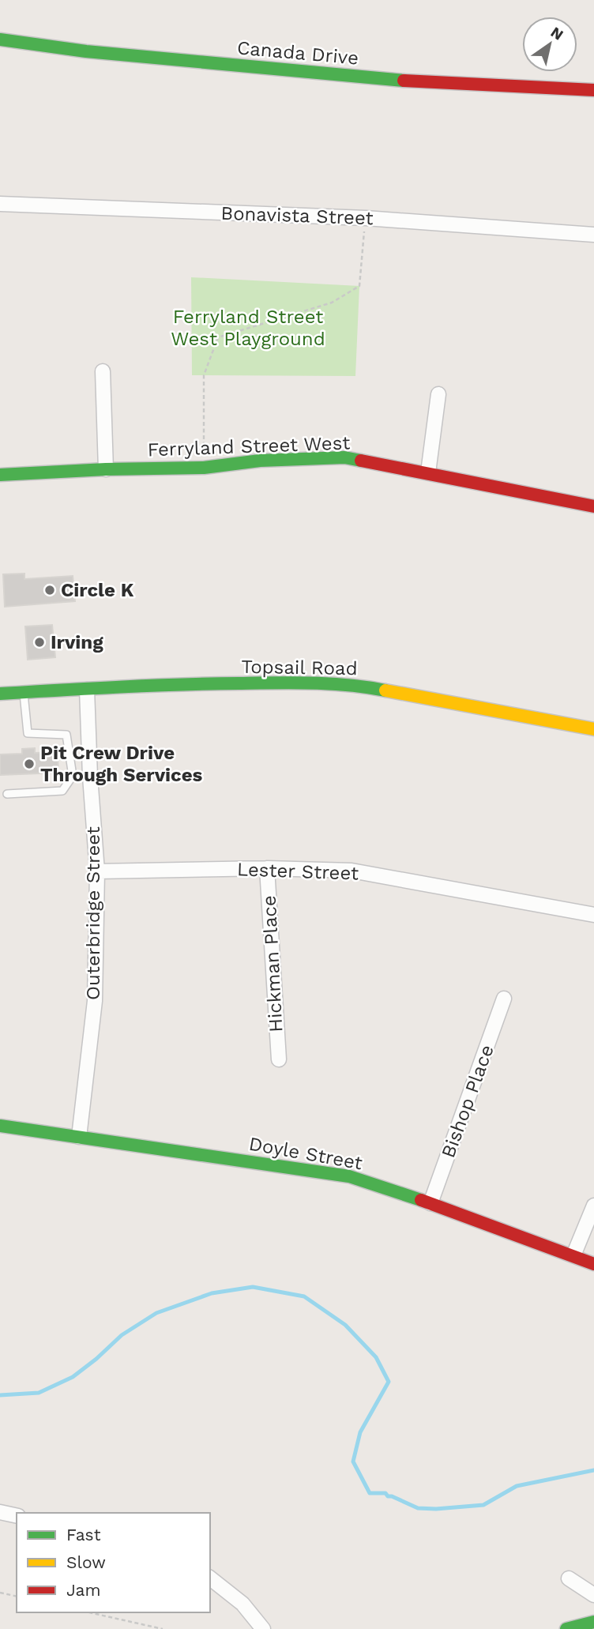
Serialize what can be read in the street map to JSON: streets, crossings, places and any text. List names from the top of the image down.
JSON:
{
  "streets": {
    "street": [
      "Canada Drive",
      "Bonavista Street",
      "Ferryland Street West",
      "Topsail Road",
      "Lester Street",
      "Outerbridge Street",
      "Hickman Place",
      "Bishop Place",
      "Doyle Street"
    ]
  },
  "crossings": [
    ["Topsail Road", "Outerbridge Street"],
    ["Lester Street", "Outerbridge Street"],
    ["Lester Street", "Hickman Place"],
    ["Outerbridge Street", "Doyle Street"],
    ["Bishop Place", "Doyle Street"]
  ],
  "parks": ["Ferryland Street West Playground"],
  "places": ["Circle K", "Irving", "Pit Crew Drive Through Services"],
  "legend": ["Fast", "Slow", "Jam"],
  "north": "top right"
}
